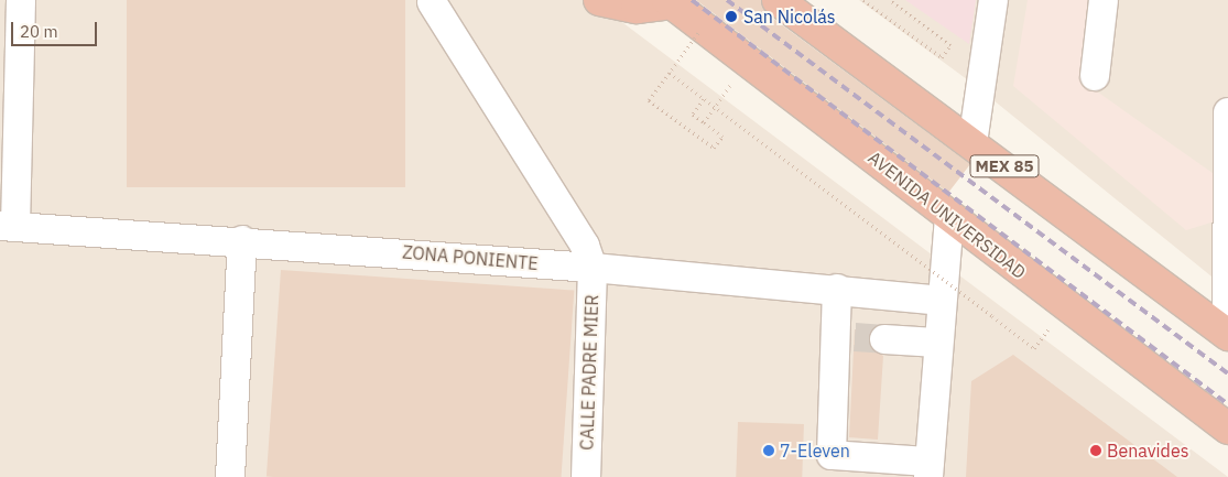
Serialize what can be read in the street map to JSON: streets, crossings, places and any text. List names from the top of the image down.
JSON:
{
  "streets": {
    "highway": ["MEX 85", "AVENIDA UNIVERSIDAD"],
    "street": ["ZONA PONIENTE", "CALLE PADRE MIER"]
  },
  "crossings": [
    ["ZONA PONIENTE", "CALLE PADRE MIER"]
  ],
  "places": ["San Nicolás", "7-Eleven", "Benavides"],
  "scale_bar": "20 m"
}
